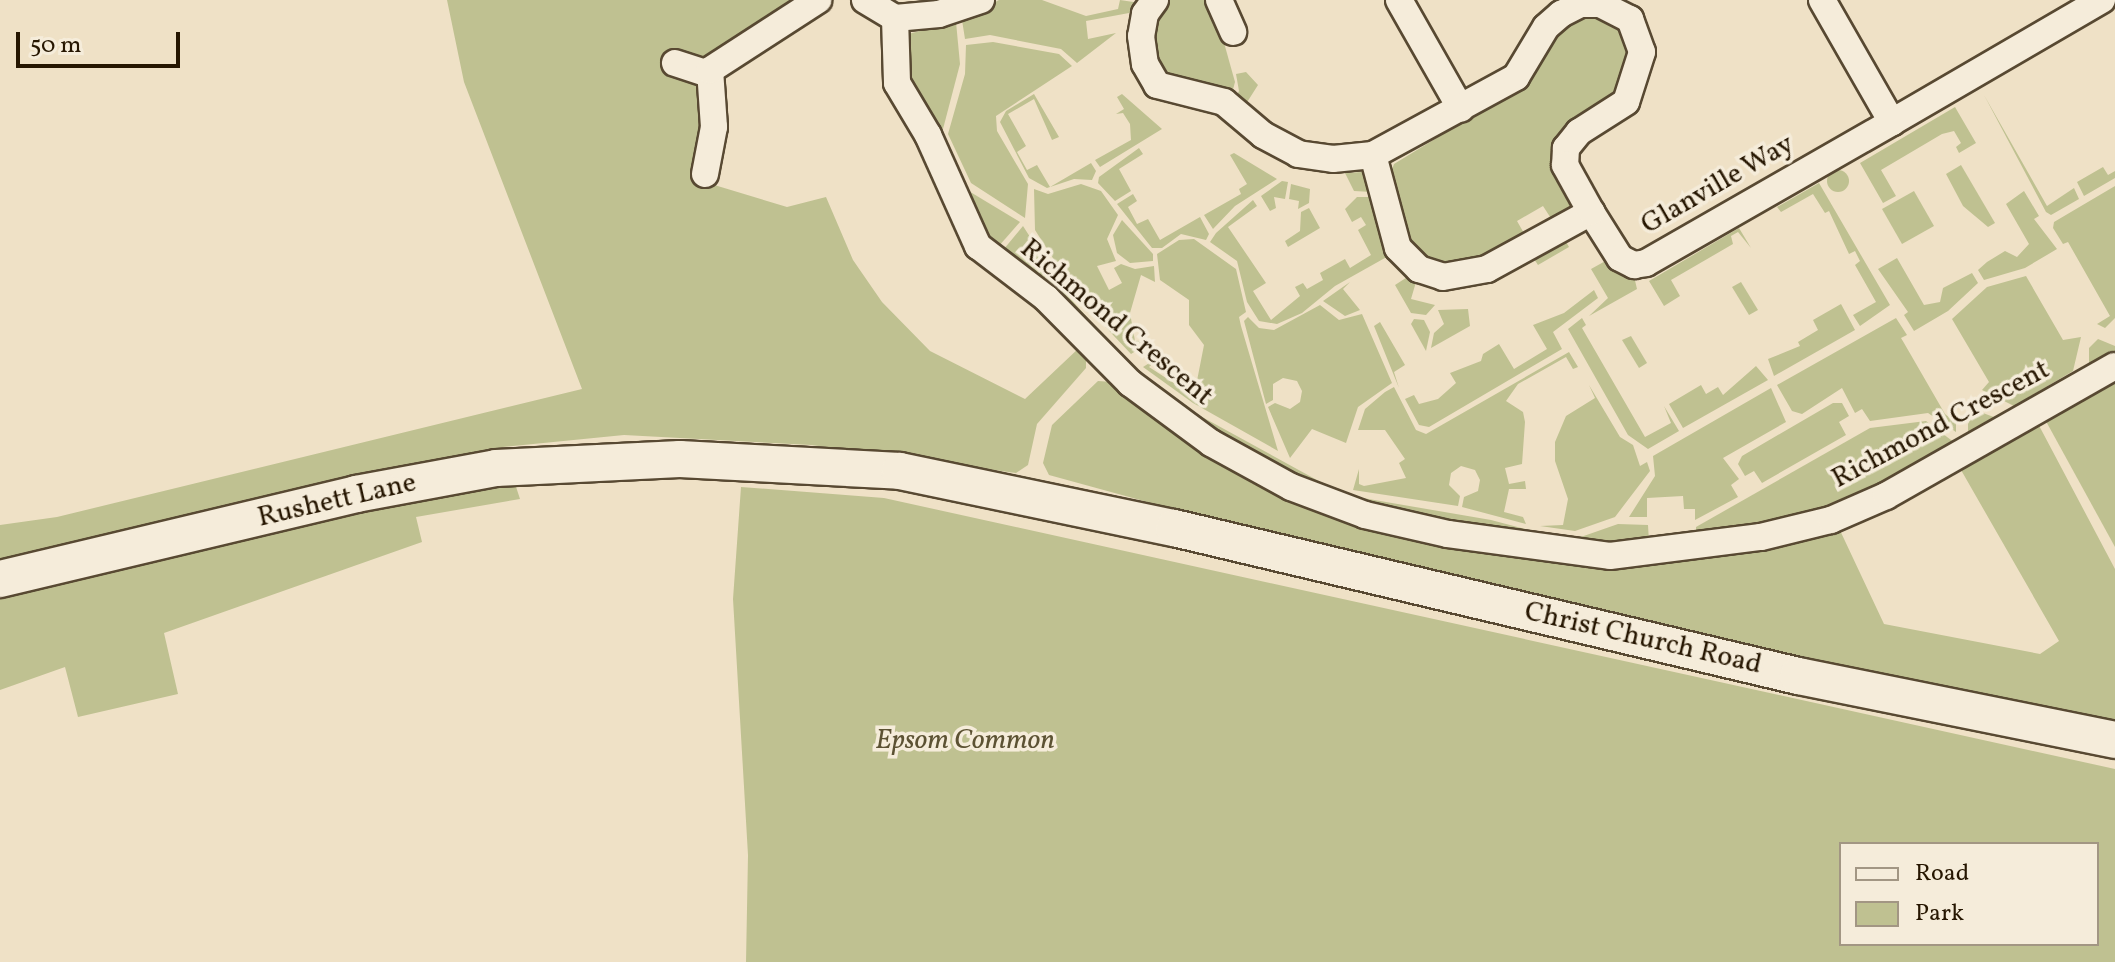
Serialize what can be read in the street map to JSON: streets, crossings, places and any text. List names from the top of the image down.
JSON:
{
  "streets": {
    "main road": ["Rushett Lane", "Christ Church Road"],
    "street": ["Glanville Way", "Richmond Crescent"]
  },
  "crossings": [
    ["Rushett Lane", "Christ Church Road"]
  ],
  "parks": ["Epsom Common"],
  "legend": ["Road", "Park"],
  "scale_bar": "50 m"
}
